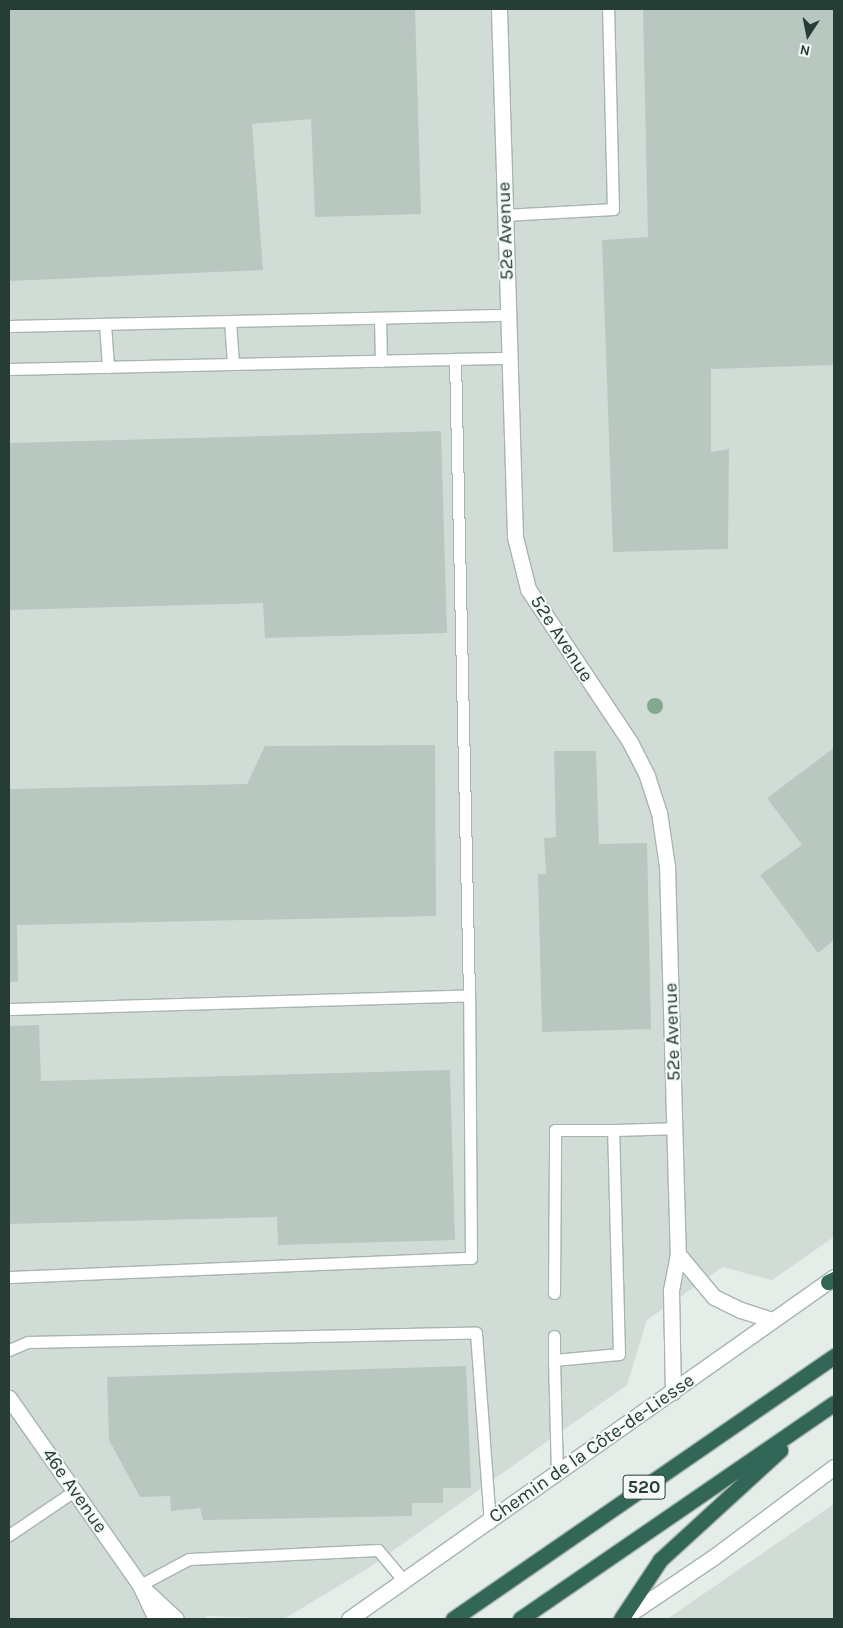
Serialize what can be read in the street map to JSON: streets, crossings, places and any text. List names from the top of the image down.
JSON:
{
  "streets": {
    "highway": ["520"],
    "street": ["52e Avenue", "Chemin de la Côte-de-Liesse", "46e Avenue"]
  },
  "crossings": [
    ["52e Avenue", "Chemin de la Côte-de-Liesse"]
  ],
  "north": "bottom"
}
